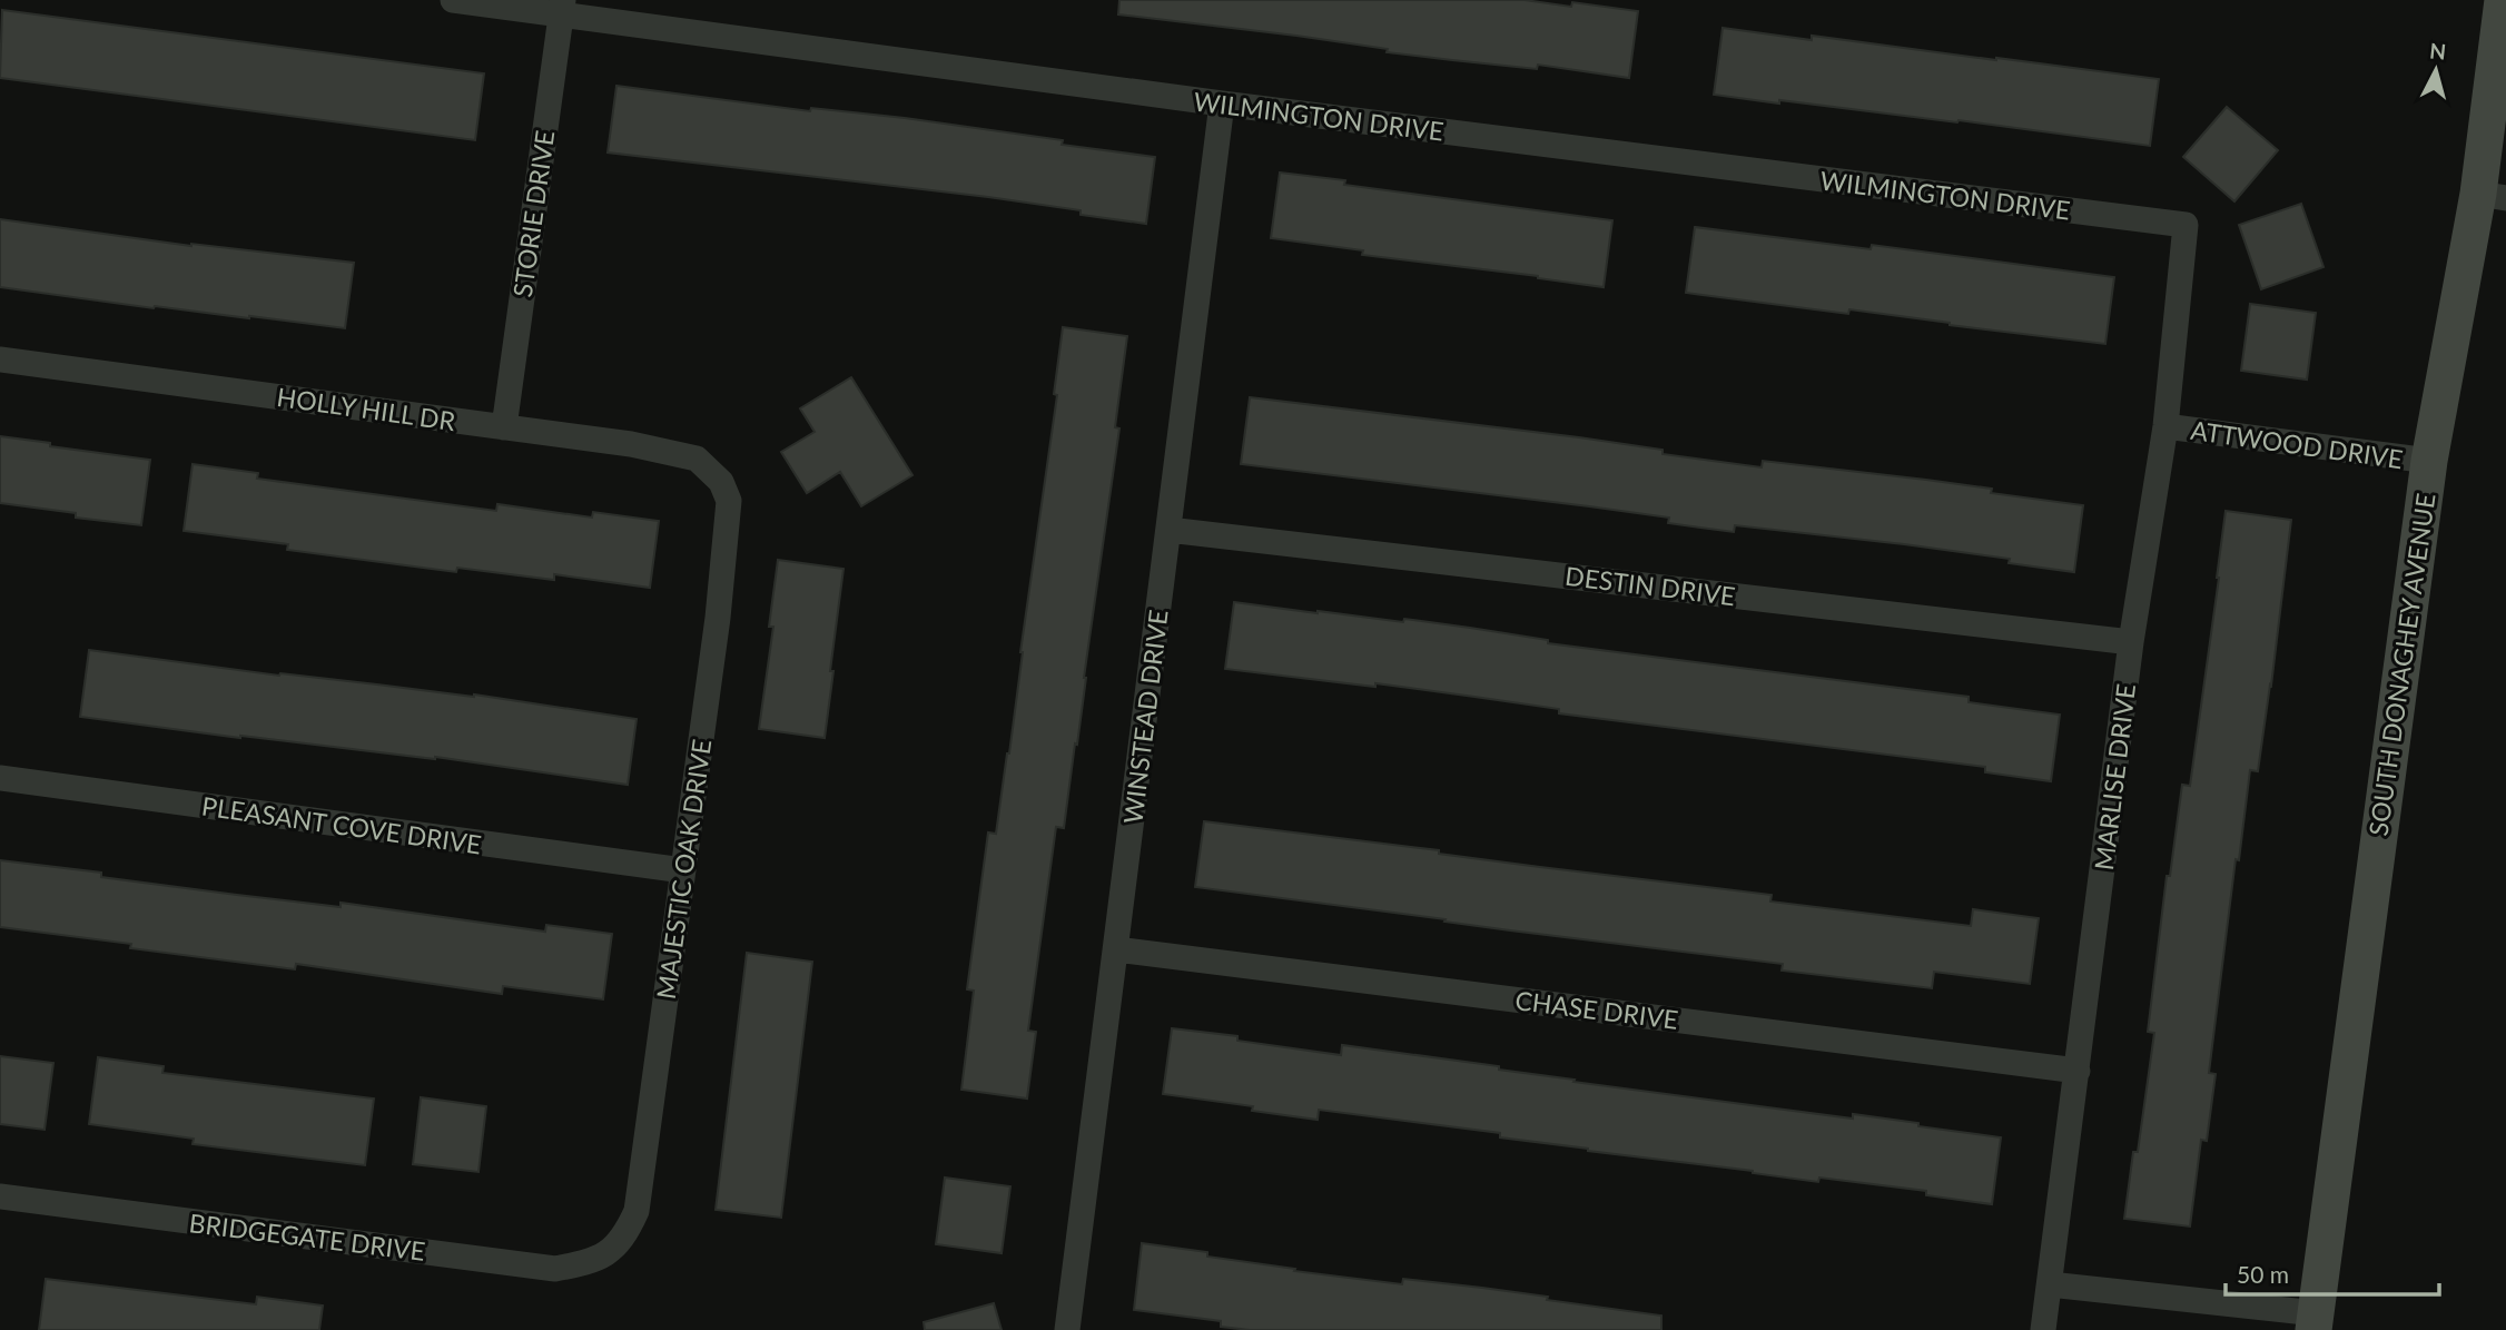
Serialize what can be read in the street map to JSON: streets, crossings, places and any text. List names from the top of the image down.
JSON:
{
  "streets": {
    "street": [
      "WILMINGTON DRIVE",
      "STORIE DRIVE",
      "HOLLY HILL DR",
      "ATTWOOD DRIVE",
      "DESTIN DRIVE",
      "SOUTH DONAGHEY AVENUE",
      "WINSTEAD DRIVE",
      "MARLISE DRIVE",
      "PLEASANT COVE DRIVE",
      "MAJESTIC OAK DRIVE",
      "CHASE DRIVE",
      "BRIDGEGATE DRIVE"
    ]
  },
  "crossings": [
    ["WILMINGTON DRIVE", "STORIE DRIVE"],
    ["WILMINGTON DRIVE", "WINSTEAD DRIVE"],
    ["WILMINGTON DRIVE", "MARLISE DRIVE"],
    ["STORIE DRIVE", "HOLLY HILL DR"],
    ["HOLLY HILL DR", "MAJESTIC OAK DRIVE"],
    ["ATTWOOD DRIVE", "SOUTH DONAGHEY AVENUE"],
    ["ATTWOOD DRIVE", "MARLISE DRIVE"],
    ["DESTIN DRIVE", "WINSTEAD DRIVE"],
    ["DESTIN DRIVE", "MARLISE DRIVE"],
    ["WINSTEAD DRIVE", "CHASE DRIVE"],
    ["MARLISE DRIVE", "CHASE DRIVE"],
    ["PLEASANT COVE DRIVE", "MAJESTIC OAK DRIVE"],
    ["MAJESTIC OAK DRIVE", "BRIDGEGATE DRIVE"]
  ],
  "scale_bar": "50 m",
  "north": "top"
}
